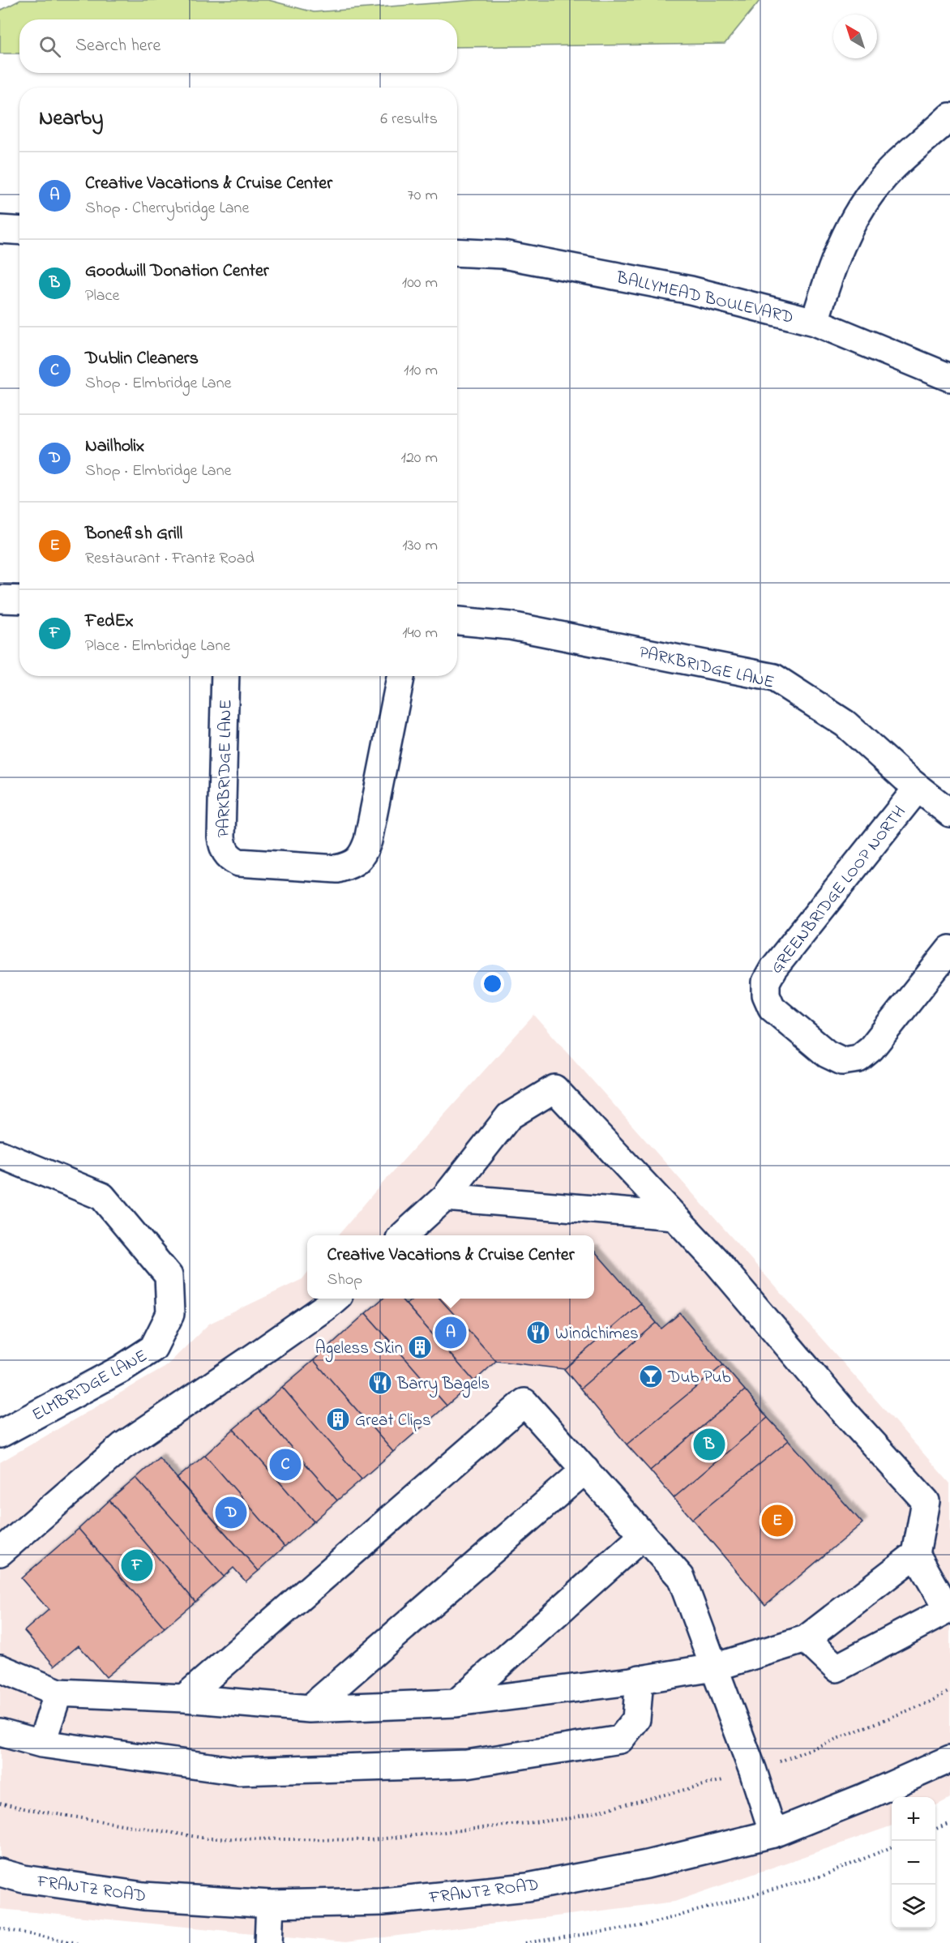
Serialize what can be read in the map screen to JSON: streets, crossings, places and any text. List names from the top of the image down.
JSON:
{
  "streets": {
    "street": [
      "BALLYMEAD BOULEVARD",
      "PARKBRIDGE LANE",
      "GREENBRIDGE LOOP NORTH",
      "ELMBRIDGE LANE",
      "FRANTZ ROAD"
    ]
  },
  "crossings": [
    ["PARKBRIDGE LANE", "GREENBRIDGE LOOP NORTH"]
  ],
  "places": {
    "restaurant": ["Windchimes", "Barry Bagels"],
    "building": ["Ageless Skin", "Great Clips"],
    "bar": ["Dub Pub"]
  },
  "north": "top left",
  "page": {
    "search": "Search here",
    "heading": ["Nearby", "6 results"],
    "list": [
      {
        "mark": "A",
        "name": "Creative Vacations & Cruise Center",
        "note": "Shop · Cherrybridge Lane",
        "value": "70 m"
      },
      {
        "mark": "B",
        "name": "Goodwill Donation Center",
        "note": "Place",
        "value": "100 m"
      },
      {
        "mark": "C",
        "name": "Dublin Cleaners",
        "note": "Shop · Elmbridge Lane",
        "value": "110 m"
      },
      {
        "mark": "D",
        "name": "Nailholix",
        "note": "Shop · Elmbridge Lane",
        "value": "120 m"
      },
      {
        "mark": "E",
        "name": "Bonefish Grill",
        "note": "Restaurant · Frantz Road",
        "value": "130 m"
      },
      {
        "mark": "F",
        "name": "FedEx",
        "note": "Place · Elmbridge Lane",
        "value": "140 m"
      }
    ],
    "popup": ["Creative Vacations & Cruise Center", "Shop"],
    "pins": [
      "A",
      "B",
      "C",
      "D",
      "E",
      "F"
    ],
    "map_buttons": ["+", "−"]
  }
}
